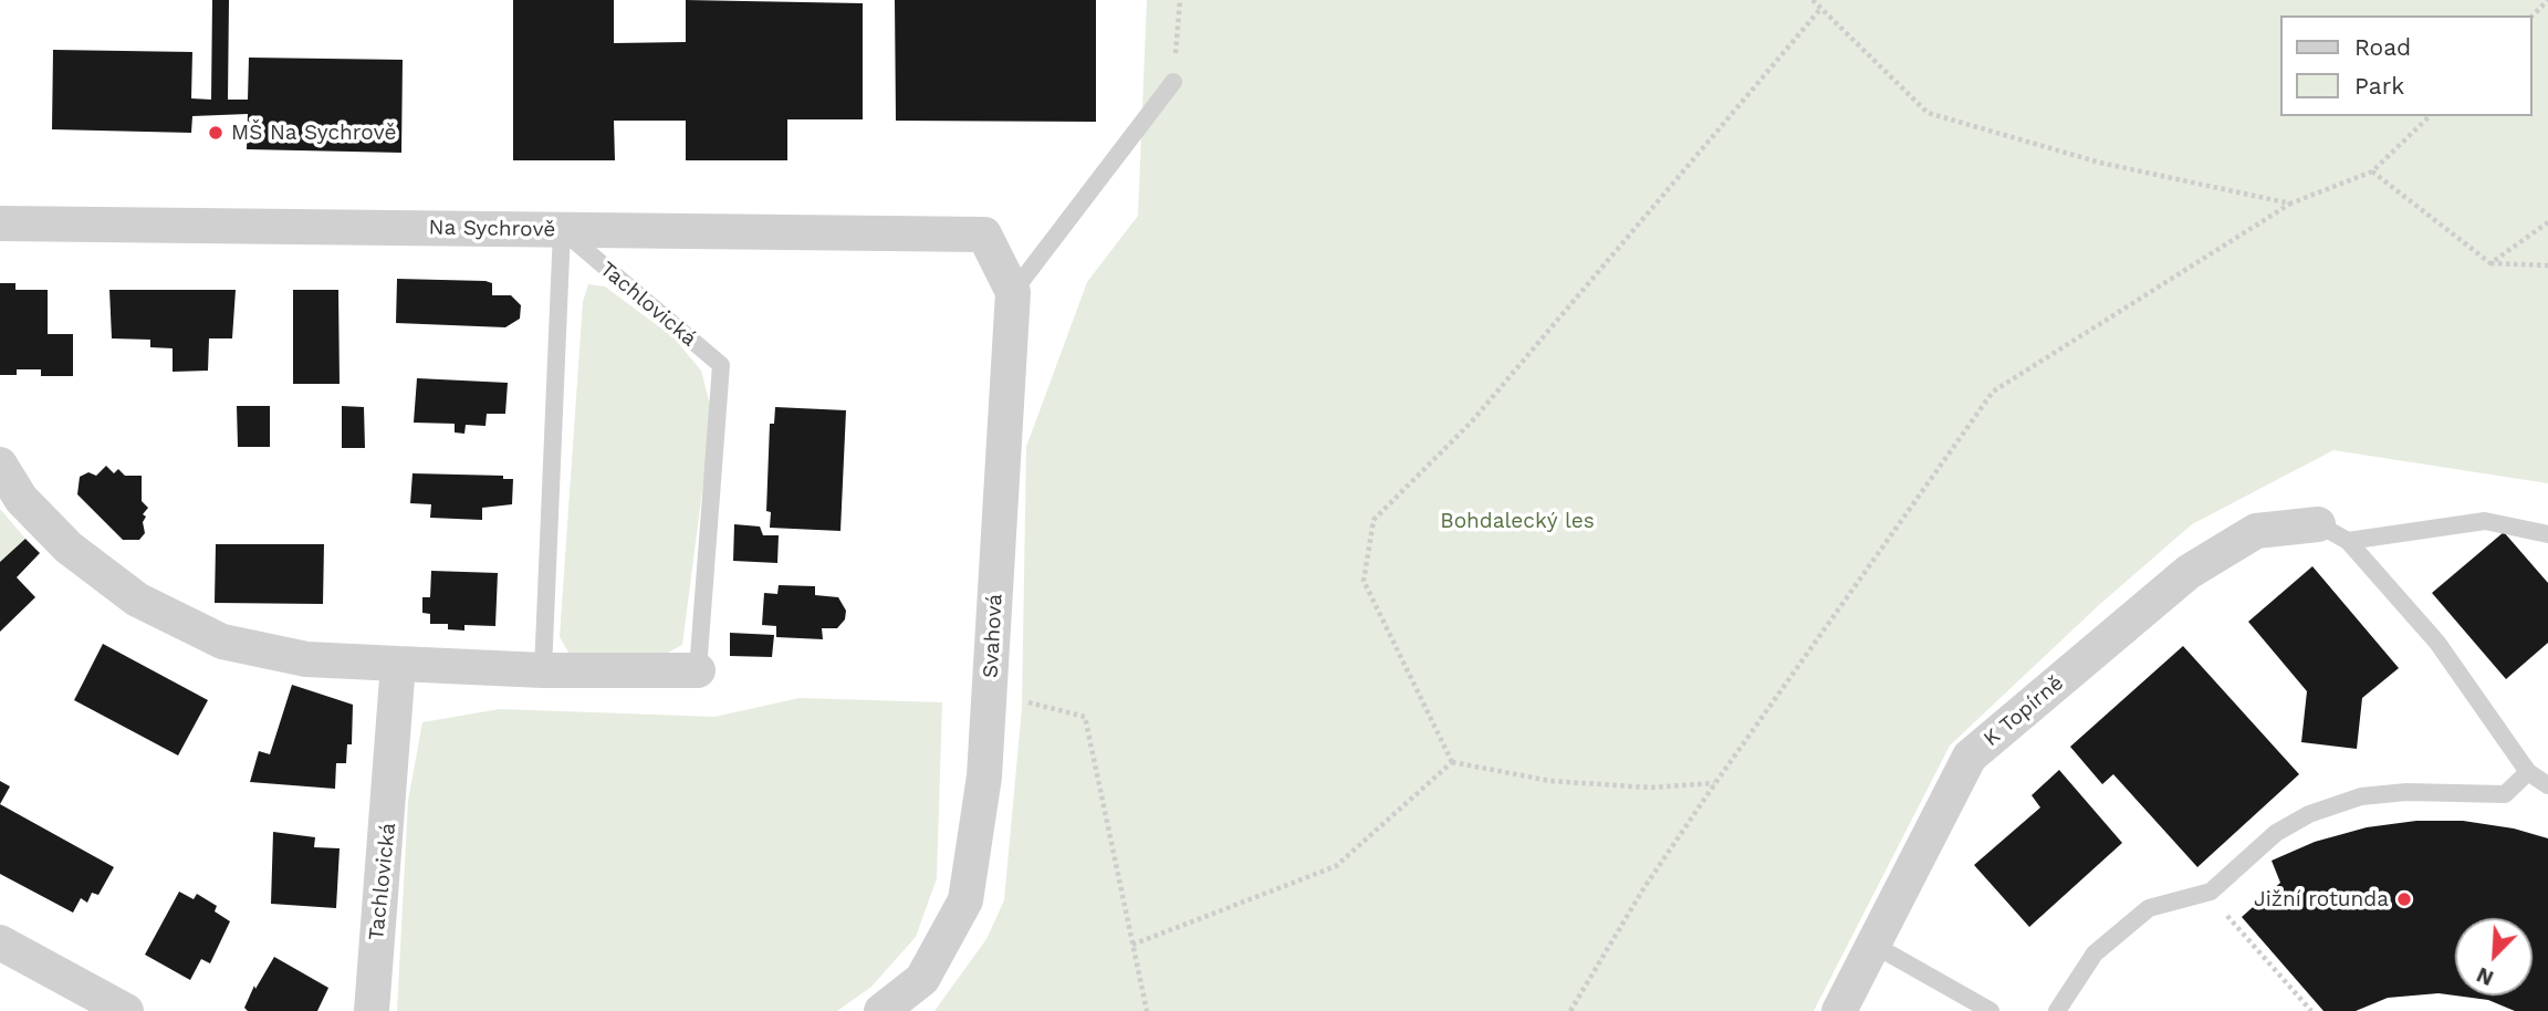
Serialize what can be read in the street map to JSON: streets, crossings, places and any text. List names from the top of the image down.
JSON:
{
  "streets": {
    "street": [
      "Na Sychrově",
      "Tachlovická",
      "Svahová",
      "K Topírně"
    ]
  },
  "crossings": [
    ["Na Sychrově", "Tachlovická"],
    ["Na Sychrově", "Svahová"]
  ],
  "parks": ["Bohdalecký les"],
  "places": ["MŠ Na Sychrově", "Jižní rotunda"],
  "legend": ["Road", "Park"],
  "north": "bottom left"
}
